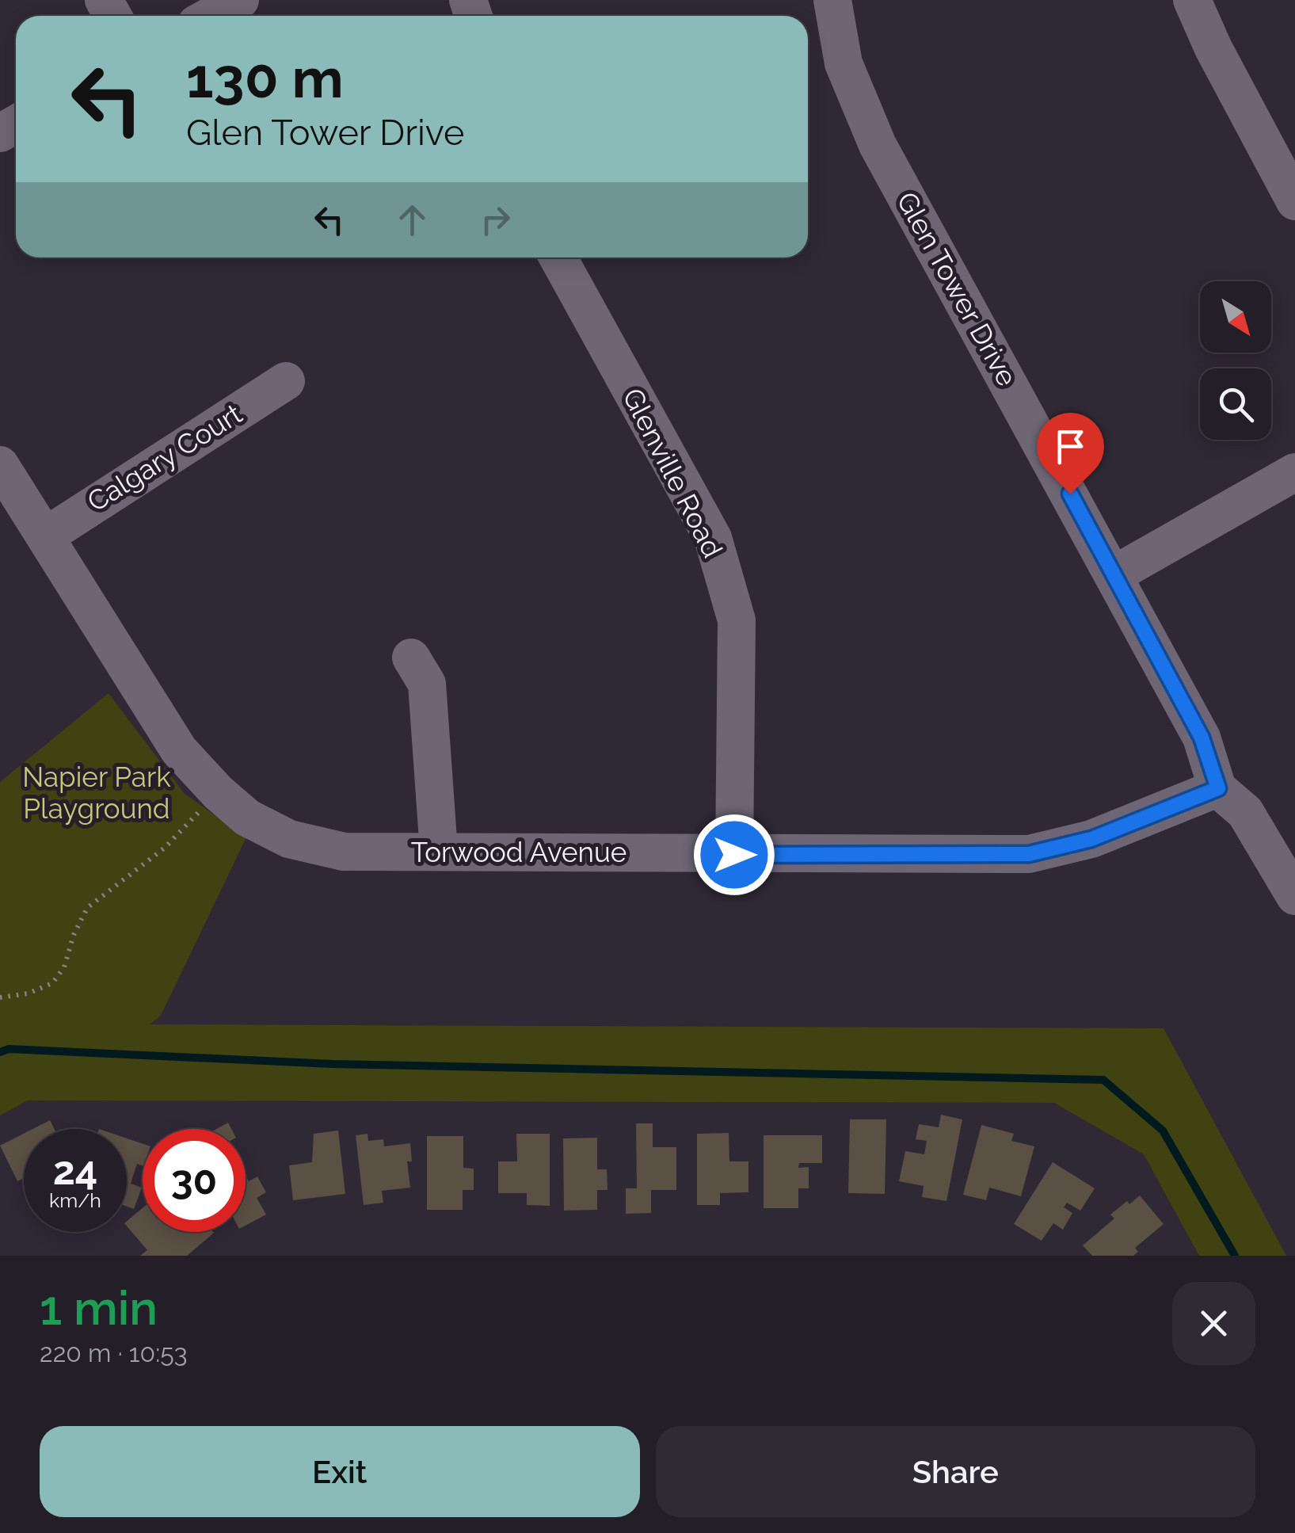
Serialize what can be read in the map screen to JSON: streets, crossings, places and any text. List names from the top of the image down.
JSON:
{
  "streets": {
    "street": [
      "Glen Tower Drive",
      "Calgary Court",
      "Glenville Road",
      "Torwood Avenue"
    ]
  },
  "crossings": [
    ["Glen Tower Drive", "Torwood Avenue"],
    ["Calgary Court", "Torwood Avenue"],
    ["Glenville Road", "Torwood Avenue"]
  ],
  "parks": ["Napier Park Playground"],
  "north": "bottom right",
  "page": {
    "turn": ["130 m", "Glen Tower Drive"],
    "speed": "24 km/h",
    "limit": "30",
    "heading": ["1 min", "220 m · 10:53"],
    "buttons": ["Exit", "Share"]
  }
}
